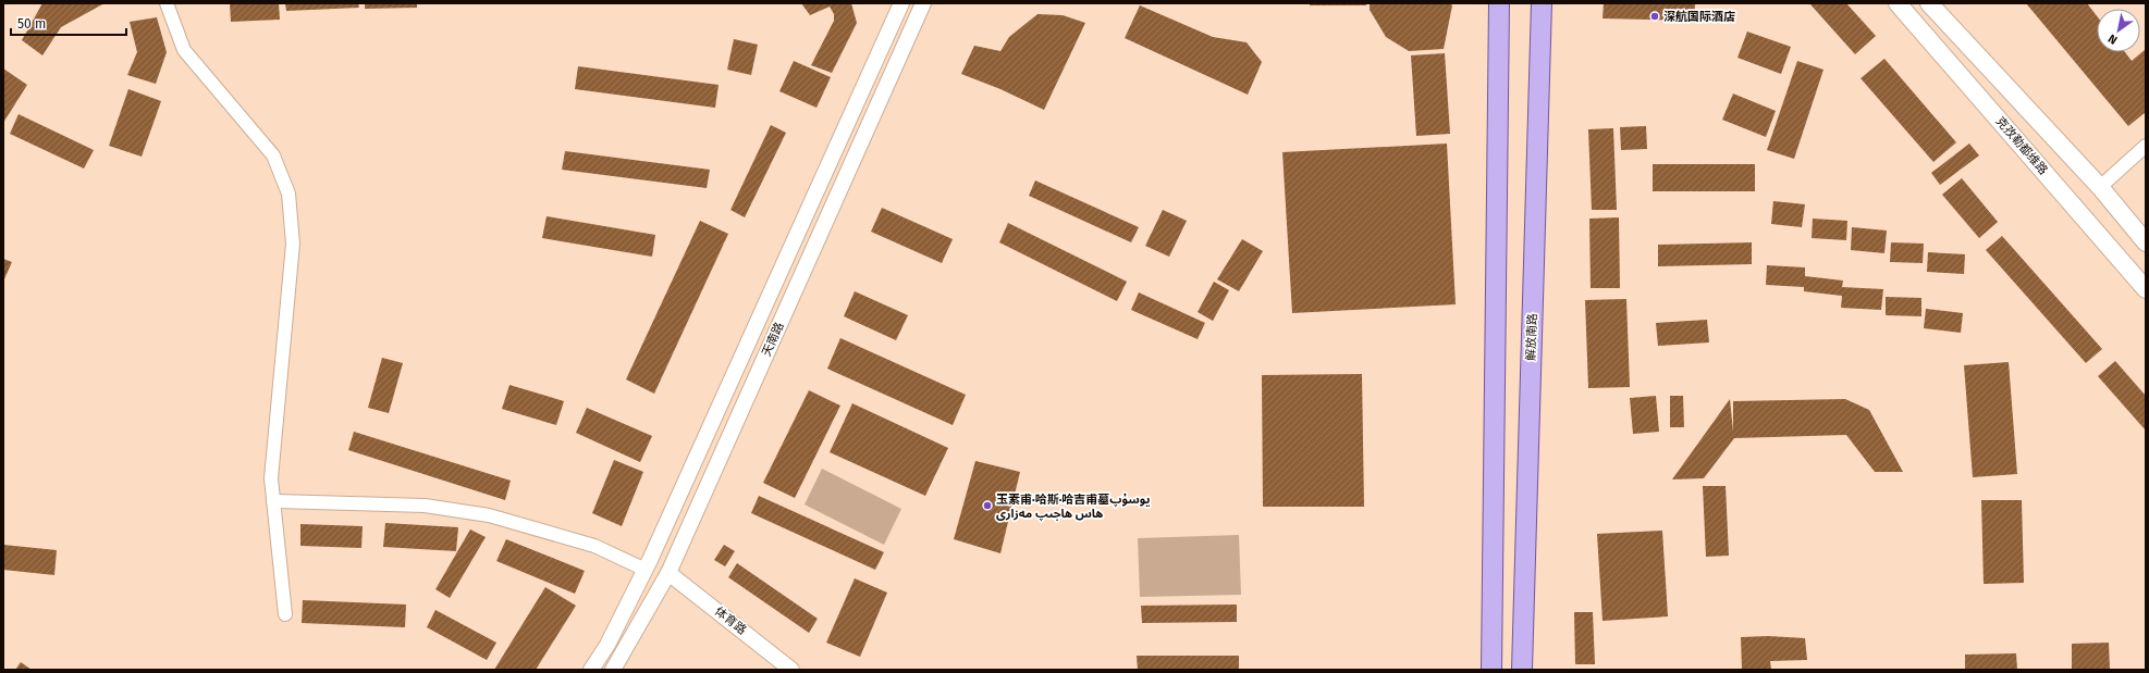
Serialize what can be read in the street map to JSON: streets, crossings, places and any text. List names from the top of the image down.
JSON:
{
  "streets": {
    "main road": ["克孜勒都维路", "解放南路"],
    "street": ["天南路", "体育路"]
  },
  "crossings": [
    ["天南路", "体育路"]
  ],
  "places": ["深航国际酒店", "玉素甫·哈斯·哈吉甫墓يوسۇپ ھاس ھاجىپ مەزارى"],
  "scale_bar": "50 m",
  "north": "bottom left"
}
